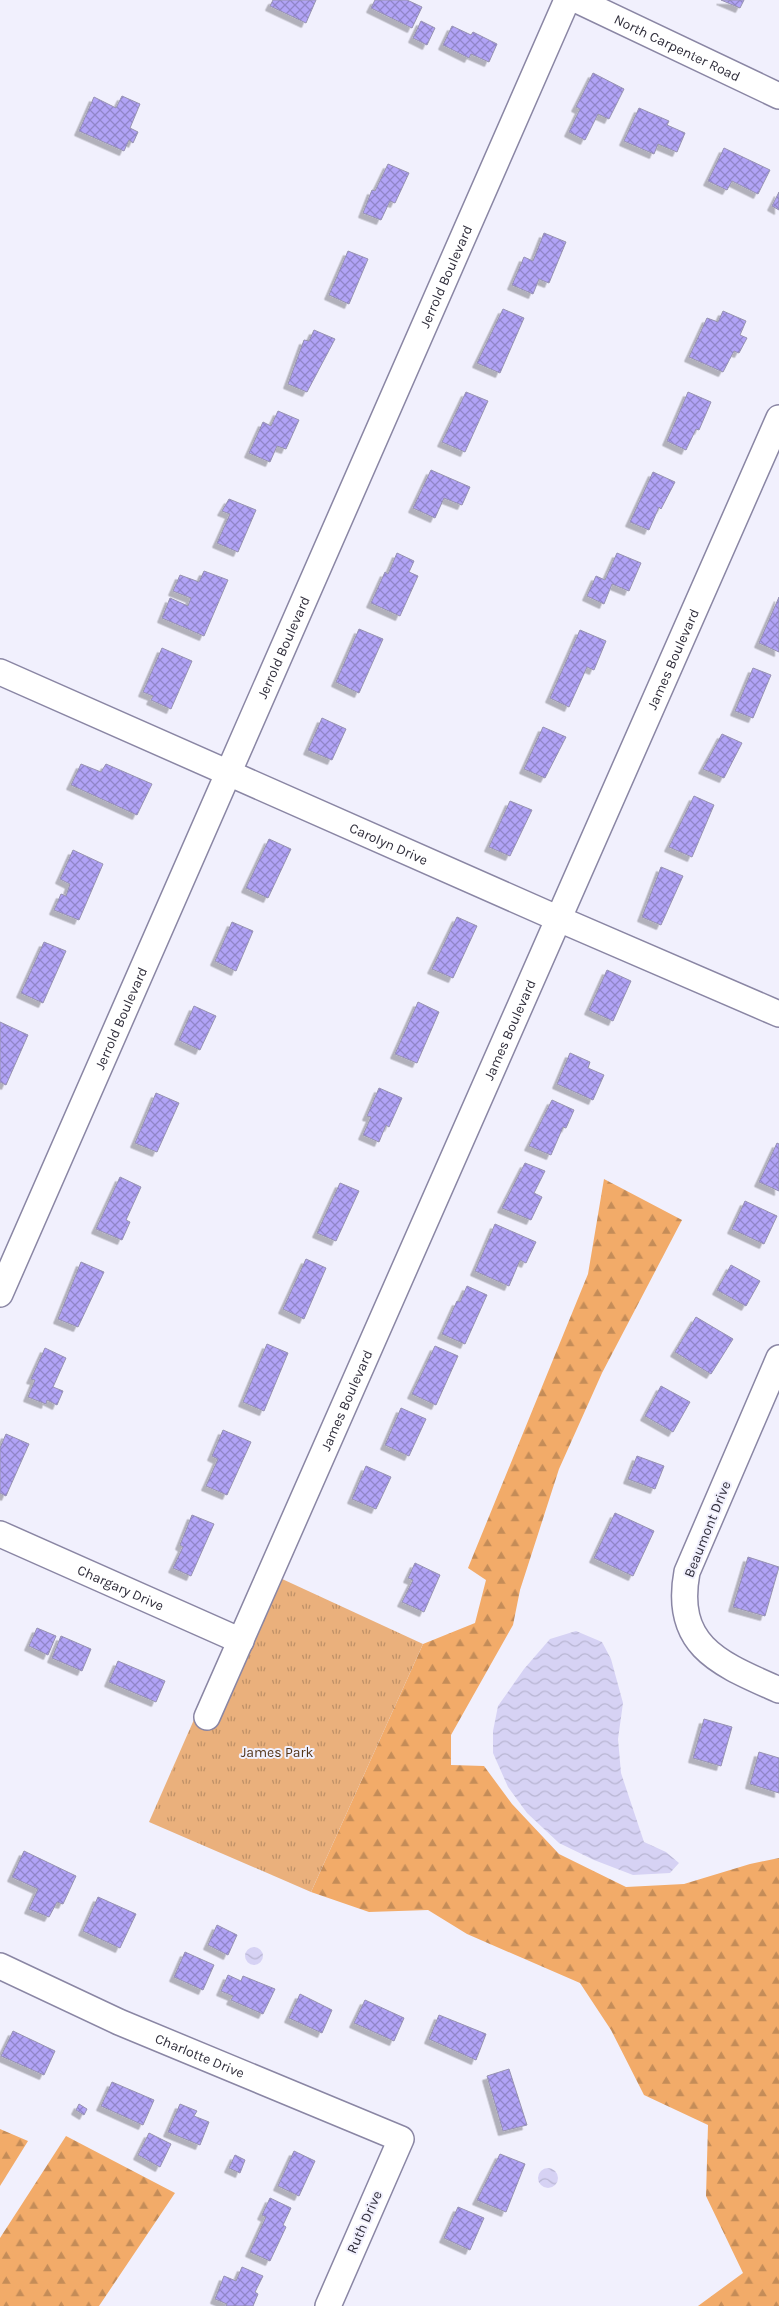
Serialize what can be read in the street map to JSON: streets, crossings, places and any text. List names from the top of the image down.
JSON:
{
  "streets": {
    "street": [
      "North Carpenter Road",
      "Jerrold Boulevard",
      "James Boulevard",
      "Carolyn Drive",
      "Beaumont Drive",
      "Chargary Drive",
      "Charlotte Drive",
      "Ruth Drive"
    ]
  },
  "crossings": [
    ["Jerrold Boulevard", "Carolyn Drive"],
    ["James Boulevard", "Carolyn Drive"],
    ["James Boulevard", "Chargary Drive"],
    ["Charlotte Drive", "Ruth Drive"]
  ],
  "parks": ["James Park"]
}
